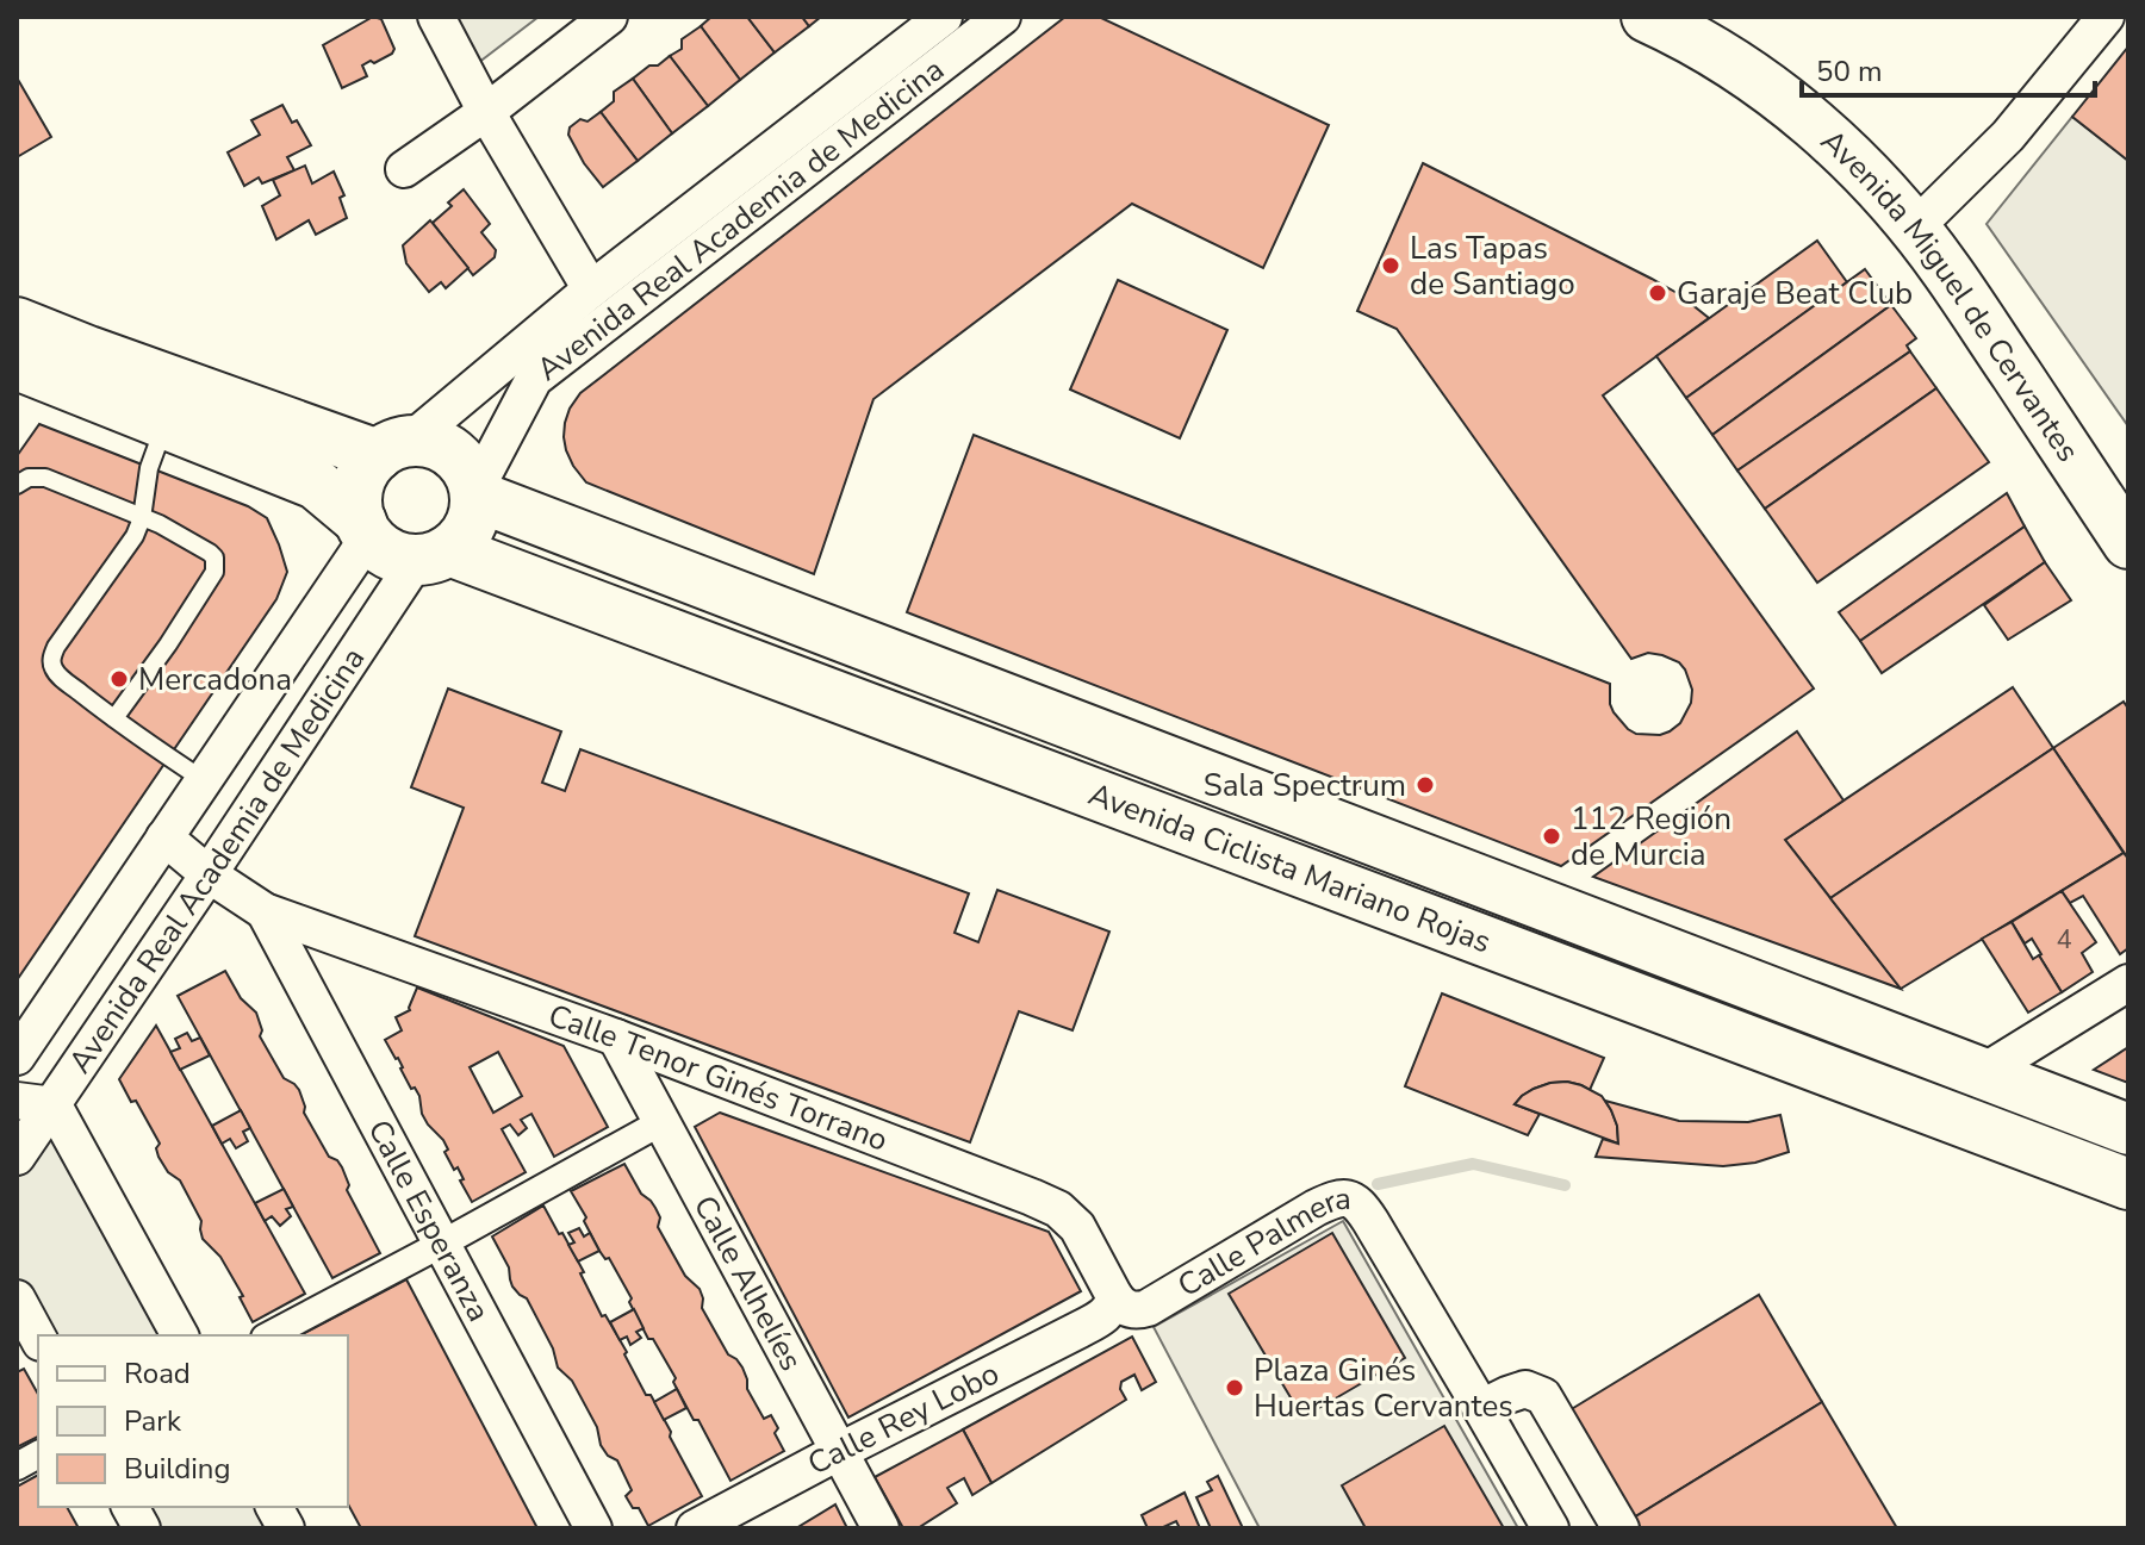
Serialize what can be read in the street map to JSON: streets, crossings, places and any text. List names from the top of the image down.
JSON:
{
  "streets": {
    "main road": ["Avenida Miguel de Cervantes", "Avenida Ciclista Mariano Rojas"],
    "street": [
      "Avenida Real Academia de Medicina",
      "Calle Tenor Ginés Torrano",
      "Calle Esperanza",
      "Calle Palmera",
      "Calle Alhelíes",
      "Calle Rey Lobo"
    ]
  },
  "crossings": [
    ["Avenida Real Academia de Medicina", "Avenida Ciclista Mariano Rojas"],
    ["Calle Tenor Ginés Torrano", "Calle Esperanza"],
    ["Calle Tenor Ginés Torrano", "Calle Palmera"],
    ["Calle Tenor Ginés Torrano", "Calle Alhelíes"],
    ["Calle Tenor Ginés Torrano", "Calle Rey Lobo"],
    ["Calle Palmera", "Calle Rey Lobo"],
    ["Calle Alhelíes", "Calle Rey Lobo"]
  ],
  "places": [
    "Las Tapas de Santiago",
    "Garaje Beat Club",
    "Mercadona",
    "Sala Spectrum",
    "112 Región de Murcia",
    "Plaza Ginés Huertas Cervantes"
  ],
  "house_numbers": ["4"],
  "legend": ["Road", "Park", "Building"],
  "scale_bar": "50 m"
}
